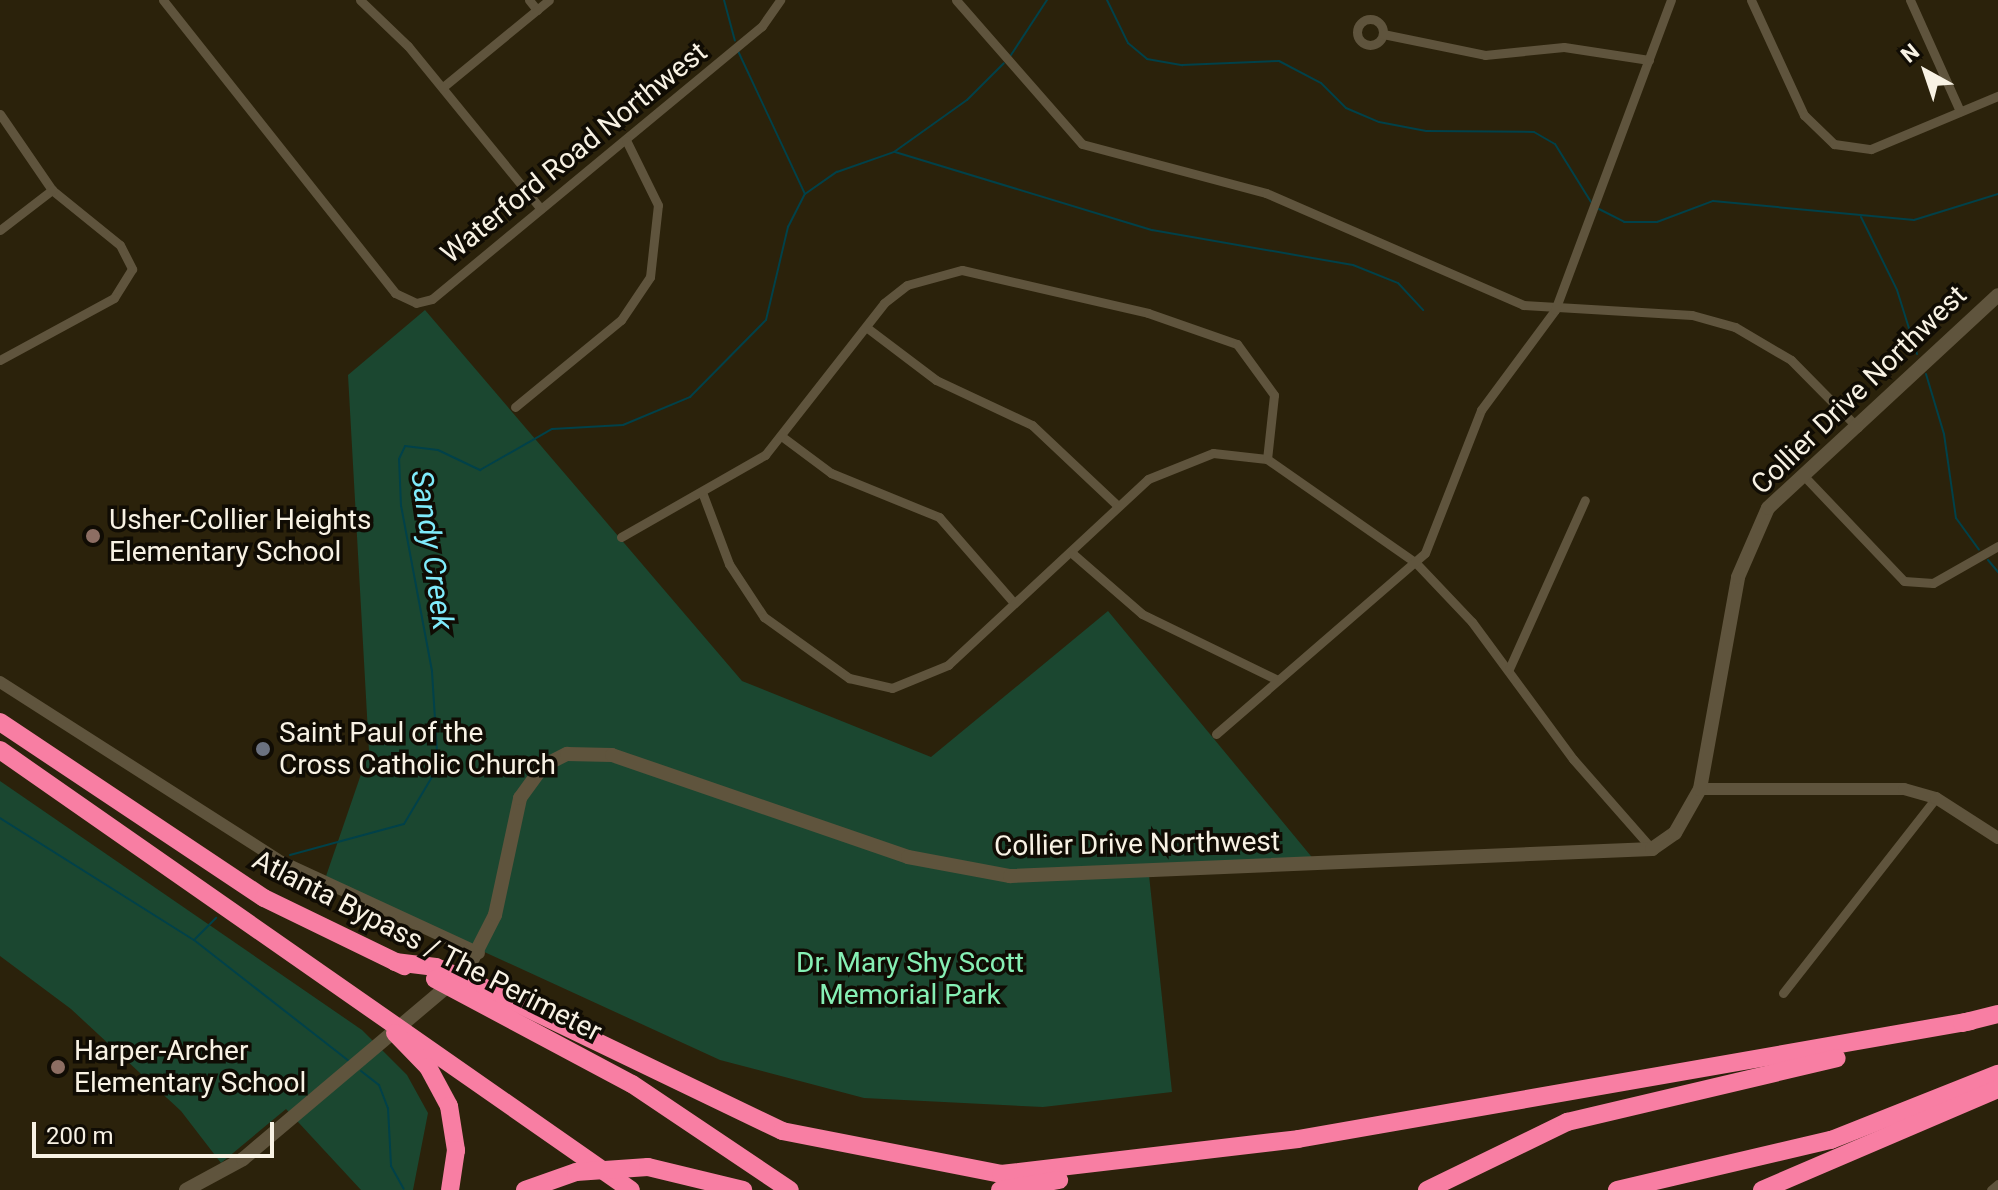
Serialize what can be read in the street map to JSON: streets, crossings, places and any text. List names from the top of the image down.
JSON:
{
  "streets": {
    "highway": ["Atlanta Bypass / The Perimeter"],
    "main road": ["Collier Drive Northwest"],
    "street": ["Waterford Road Northwest"]
  },
  "water": ["Sandy Creek"],
  "parks": ["Dr. Mary Shy Scott Memorial Park"],
  "places": ["Usher-Collier Heights Elementary School", "Saint Paul of the Cross Catholic Church", "Harper-Archer Elementary School"],
  "scale_bar": "200 m",
  "north": "top left"
}
